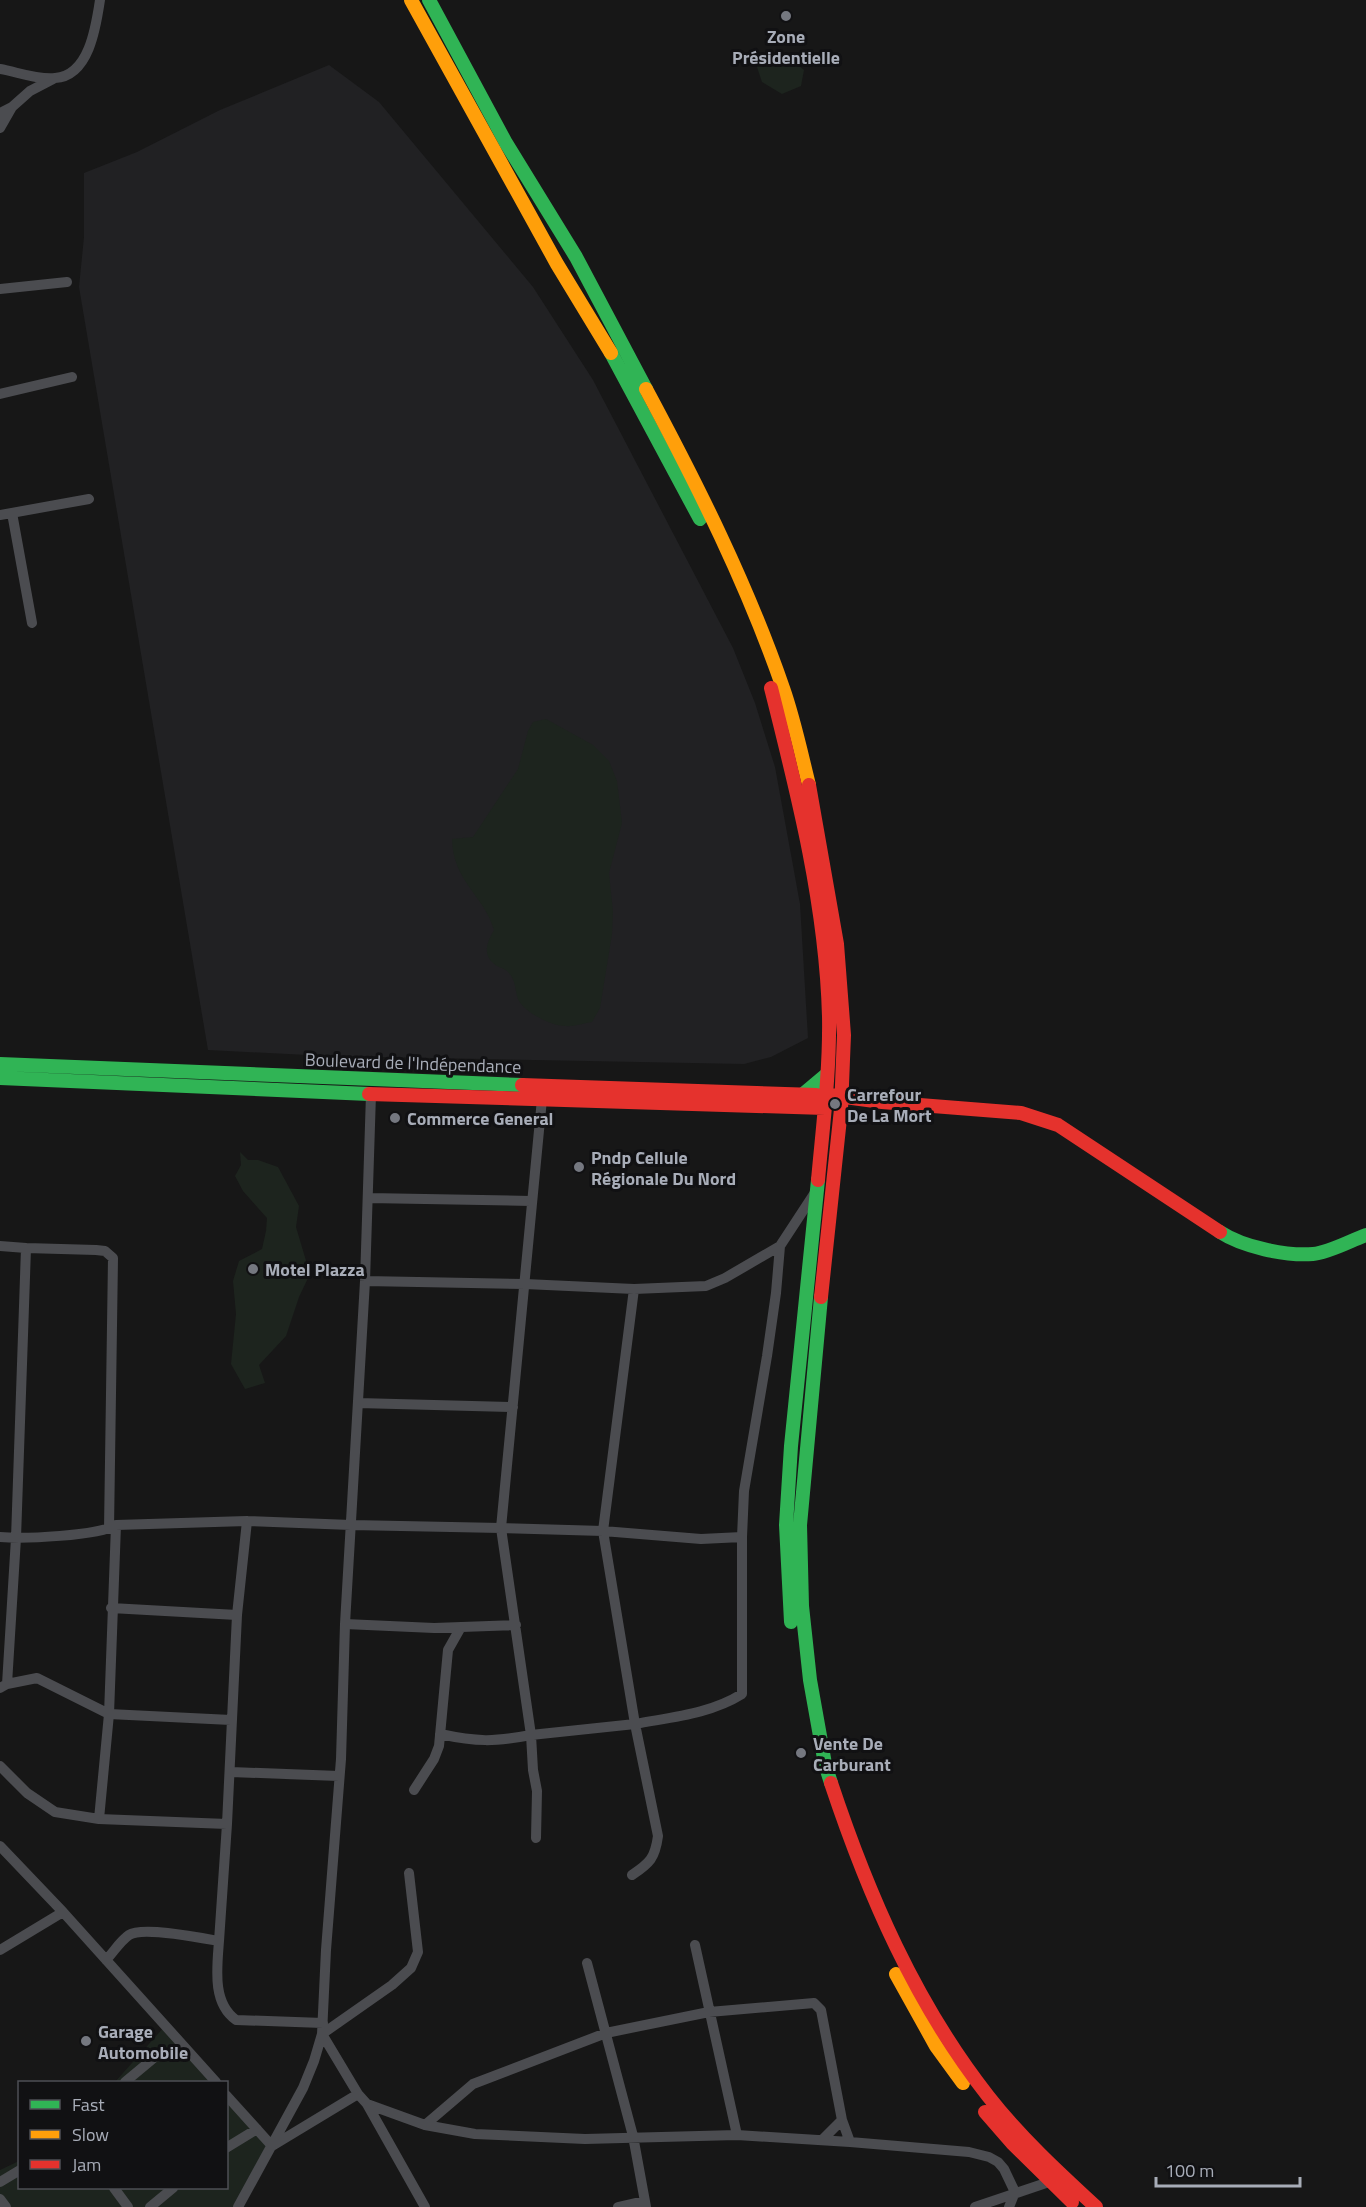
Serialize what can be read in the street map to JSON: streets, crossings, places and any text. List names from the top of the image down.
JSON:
{
  "streets": {
    "main road": ["Boulevard de l'Indépendance"]
  },
  "places": [
    "Zone Présidentielle",
    "Carrefour De La Mort",
    "Commerce General",
    "Pndp Cellule Régionale Du Nord",
    "Motel Plazza",
    "Vente De Carburant",
    "Garage Automobile"
  ],
  "legend": ["Fast", "Slow", "Jam"],
  "scale_bar": "100 m"
}
